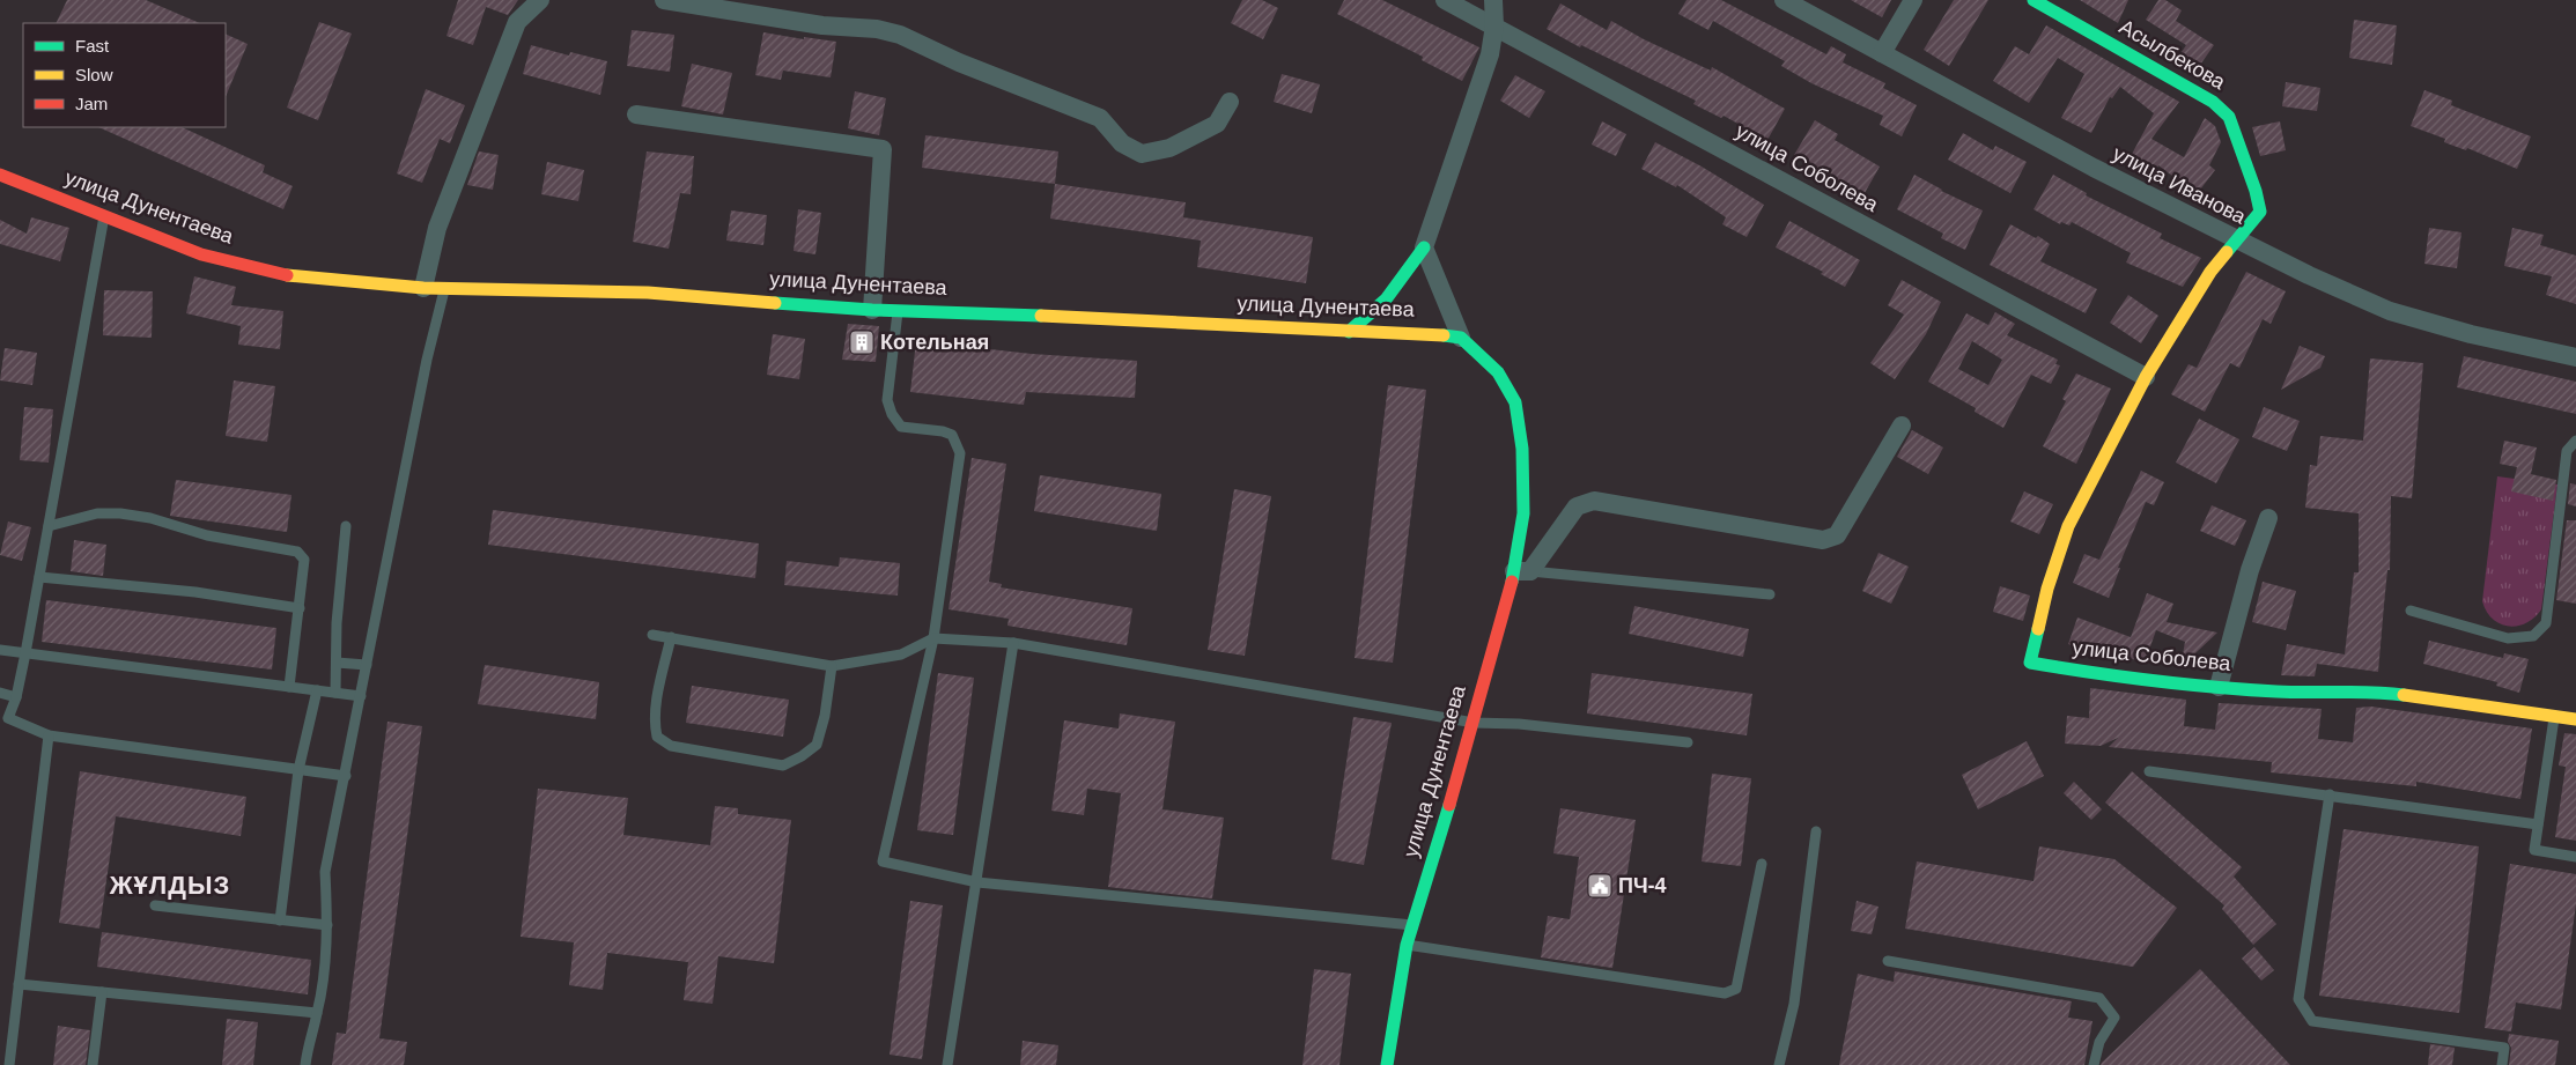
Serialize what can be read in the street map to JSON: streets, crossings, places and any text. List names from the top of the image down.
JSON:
{
  "streets": {
    "street": [
      "Асылбекова",
      "улица Соболева",
      "улица Иванова",
      "улица Дунентаева"
    ]
  },
  "crossings": [
    ["Асылбекова", "улица Соболева"],
    ["Асылбекова", "улица Иванова"],
    ["улица Соболева", "улица Иванова"]
  ],
  "districts": ["ЖҰЛДЫЗ"],
  "places": {
    "building": ["Котельная"],
    "public building": ["ПЧ-4"]
  },
  "legend": ["Fast", "Slow", "Jam"]
}
